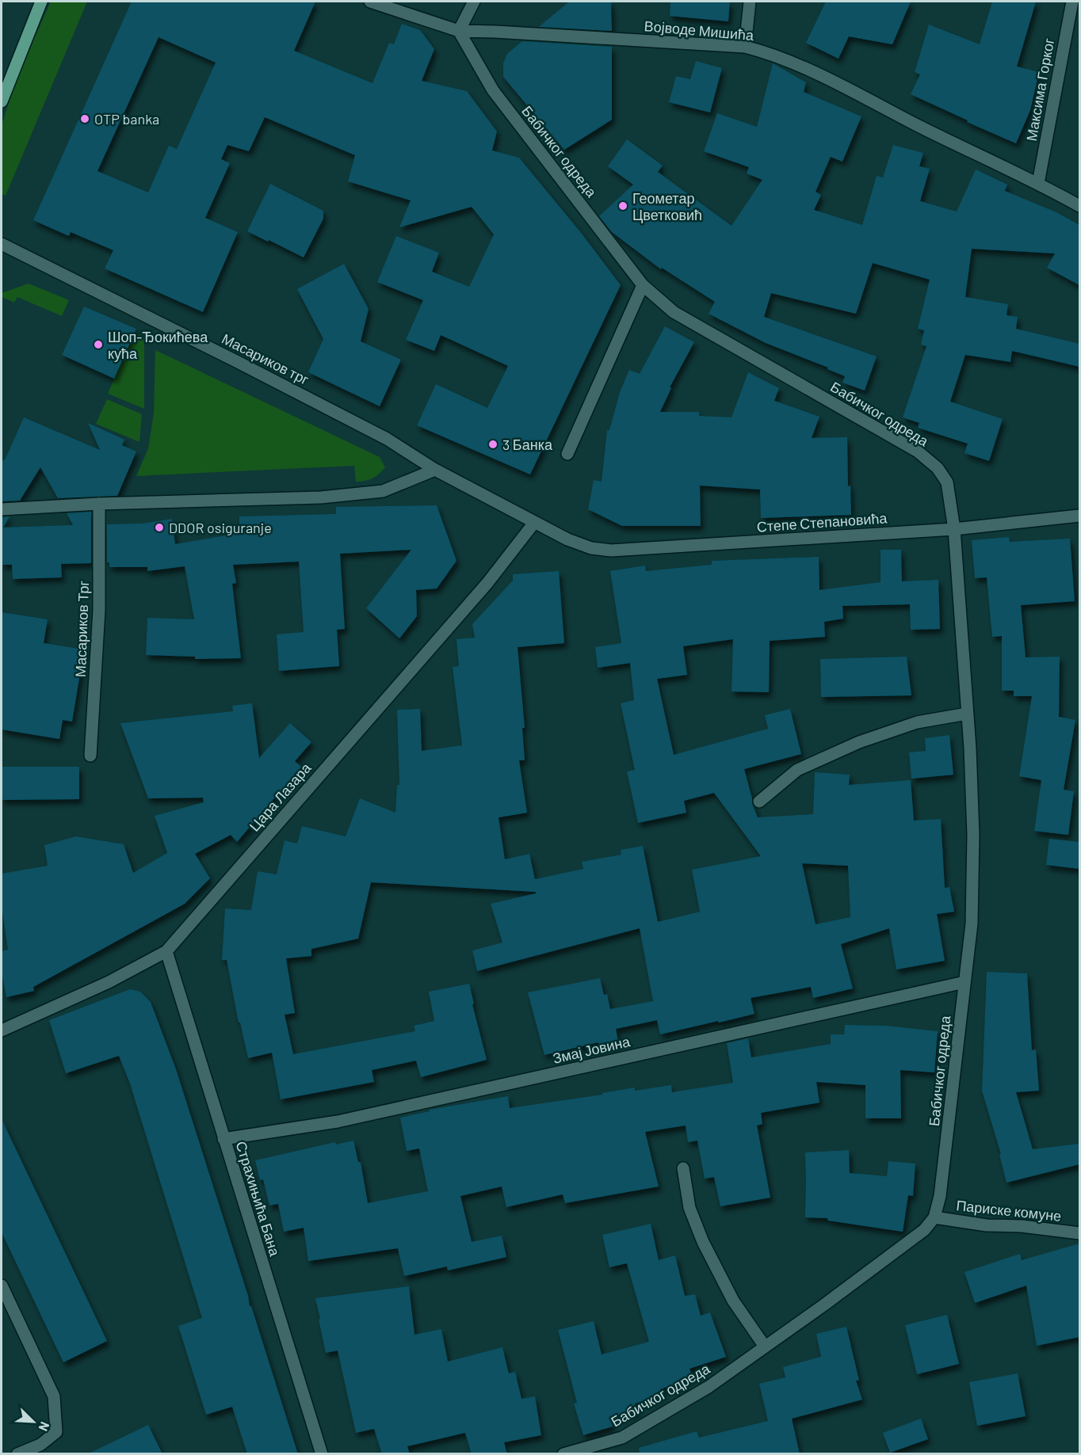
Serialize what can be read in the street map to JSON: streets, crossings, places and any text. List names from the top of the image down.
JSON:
{
  "streets": {
    "street": [
      "Војводе Мишића",
      "Максима Горког",
      "Бабичког одреда",
      "Масариков трг",
      "Степе Степановића",
      "Масариков Трг",
      "Цара Лазара",
      "Змај Јовина",
      "Страхињића Бана",
      "Париске комуне"
    ]
  },
  "crossings": [
    ["Војводе Мишића", "Максима Горког"],
    ["Војводе Мишића", "Бабичког одреда"],
    ["Бабичког одреда", "Степе Степановића"],
    ["Бабичког одреда", "Змај Јовина"],
    ["Бабичког одреда", "Париске комуне"],
    ["Масариков трг", "Степе Степановића"],
    ["Масариков трг", "Цара Лазара"],
    ["Цара Лазара", "Страхињића Бана"],
    ["Змај Јовина", "Страхињића Бана"]
  ],
  "places": [
    "OTP banka",
    "Геометар Цветковић",
    "Шоп-Ђокићева кућа",
    "3 Банка",
    "DDOR osiguranje"
  ],
  "north": "bottom right"
}
